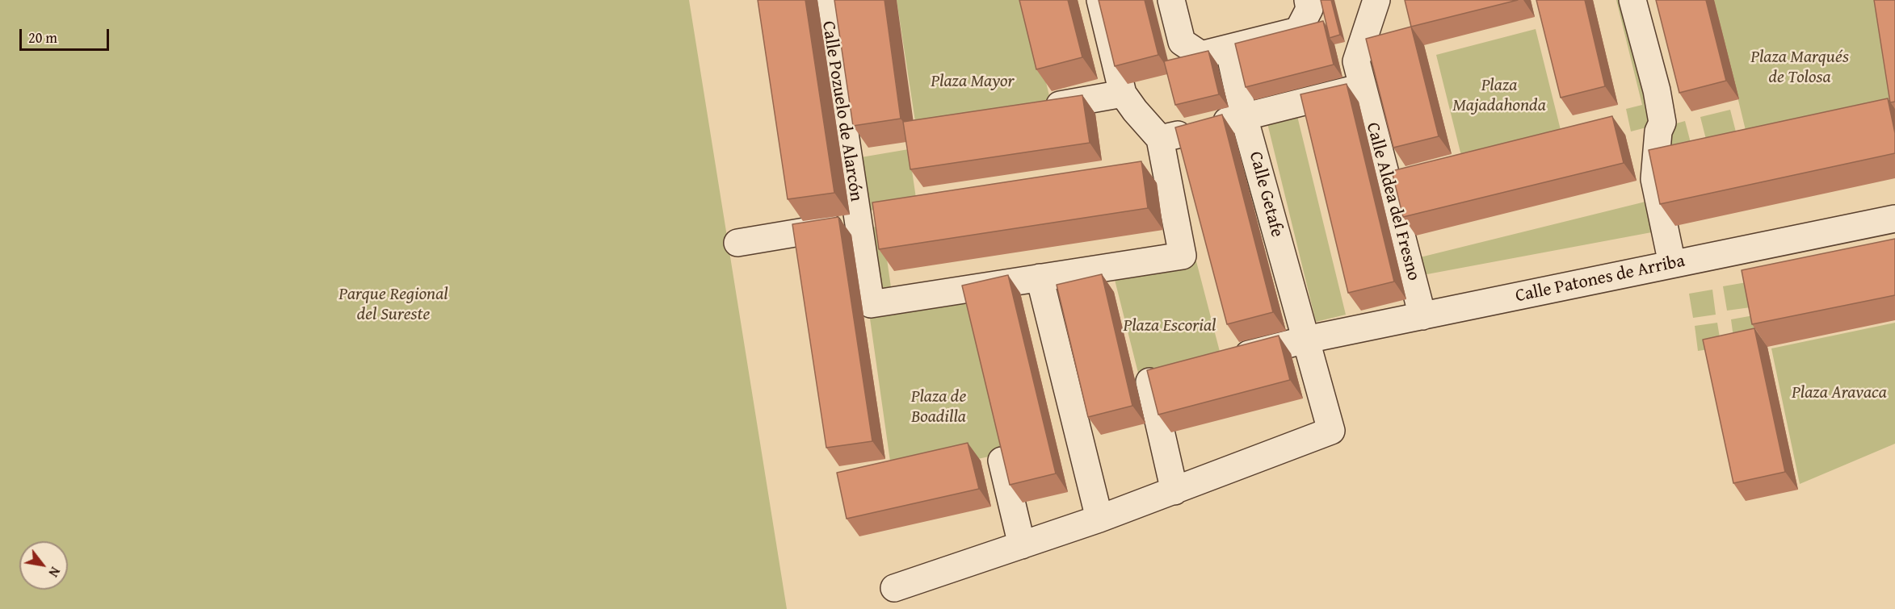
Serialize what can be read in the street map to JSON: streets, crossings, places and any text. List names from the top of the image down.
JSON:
{
  "streets": {
    "street": [
      "Calle Pozuelo de Alarcón",
      "Calle Getafe",
      "Calle Aldea del Fresno",
      "Calle Patones de Arriba"
    ]
  },
  "crossings": [
    ["Calle Getafe", "Calle Patones de Arriba"],
    ["Calle Aldea del Fresno", "Calle Patones de Arriba"]
  ],
  "parks": [
    "Plaza Marqués de Tolosa",
    "Plaza Mayor",
    "Plaza Majadahonda",
    "Parque Regional del Sureste",
    "Plaza Escorial",
    "Plaza Aravaca",
    "Plaza de Boadilla"
  ],
  "scale_bar": "20 m",
  "north": "bottom right"
}
